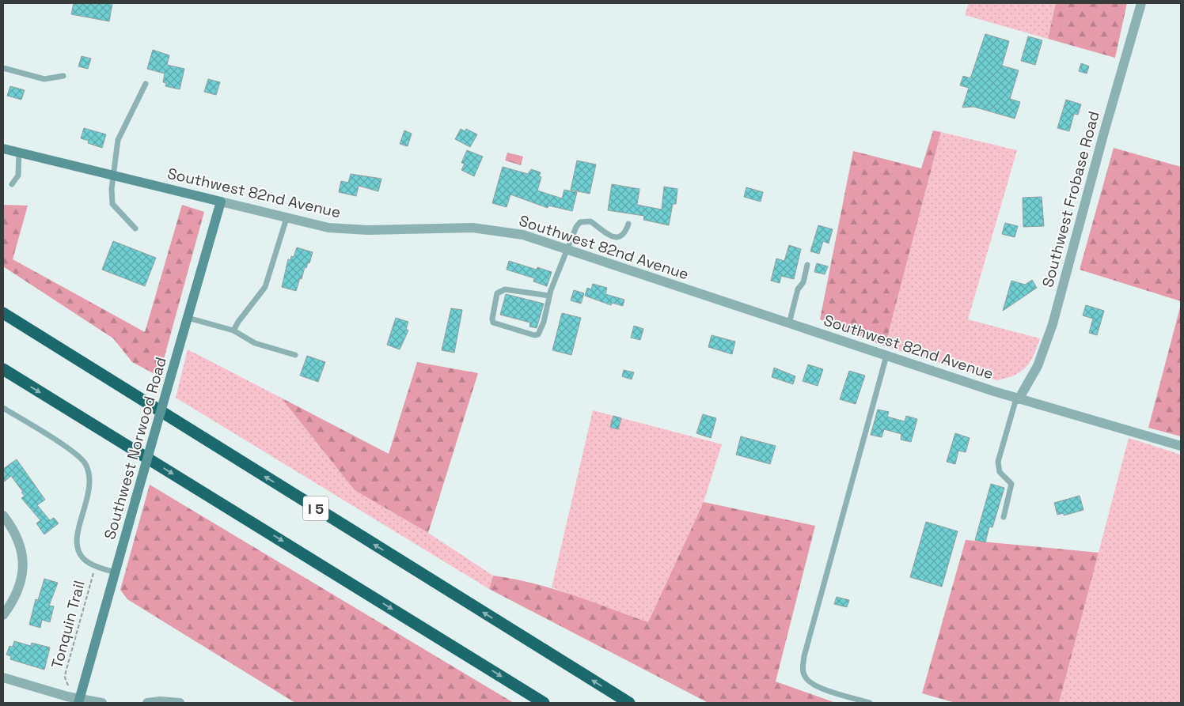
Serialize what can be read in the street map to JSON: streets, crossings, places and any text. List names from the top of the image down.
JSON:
{
  "streets": {
    "highway": ["I 5"],
    "street": ["Southwest 82nd Avenue", "Southwest Frobase Road", "Southwest Norwood Road"],
    "path": ["Tonquin Trail"]
  },
  "crossings": [
    ["Southwest 82nd Avenue", "Southwest Frobase Road"],
    ["Southwest 82nd Avenue", "Southwest Norwood Road"]
  ]
}
